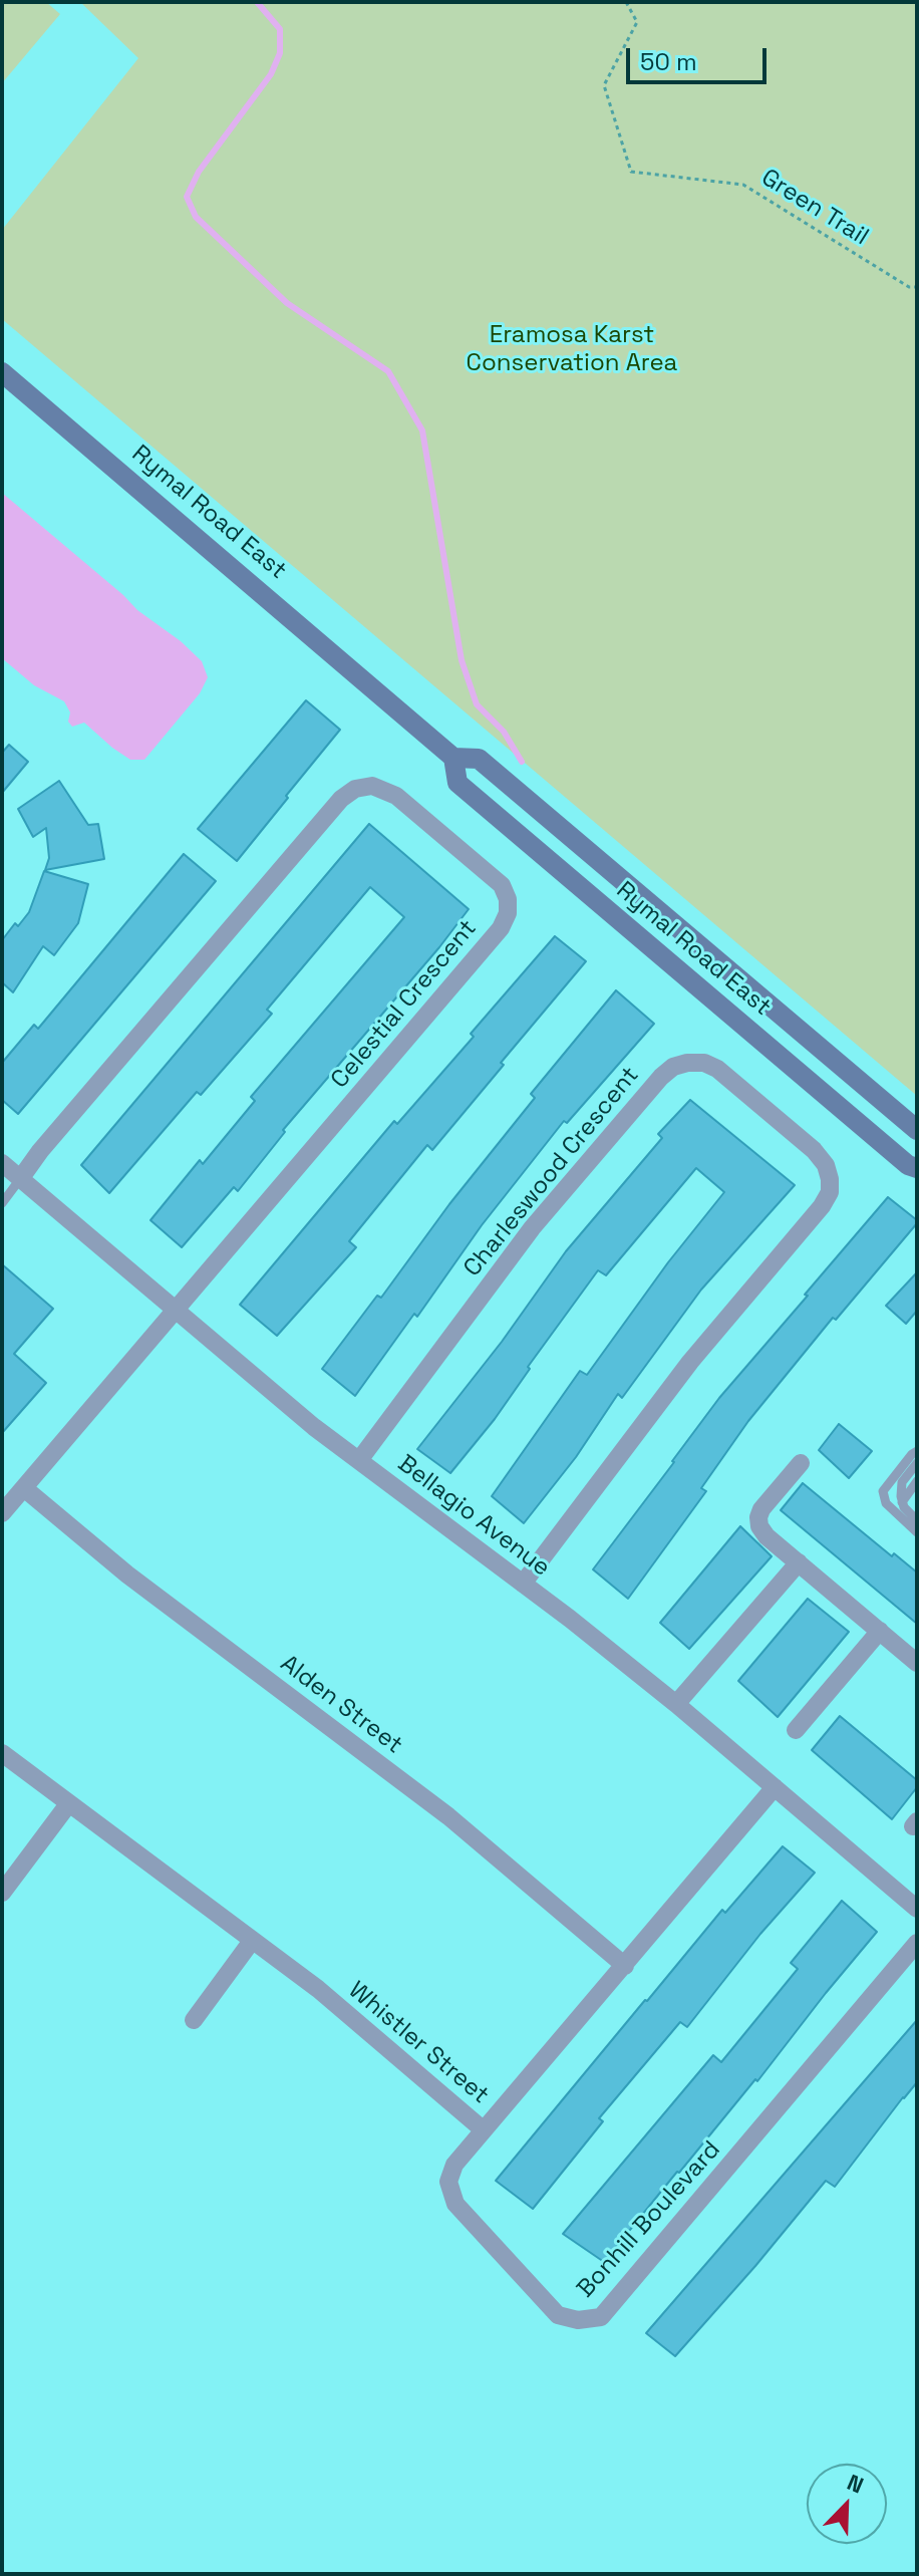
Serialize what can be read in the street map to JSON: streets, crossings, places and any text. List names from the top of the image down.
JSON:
{
  "streets": {
    "main road": ["Rymal Road East"],
    "street": [
      "Celestial Crescent",
      "Charleswood Crescent",
      "Bellagio Avenue",
      "Alden Street",
      "Whistler Street",
      "Bonhill Boulevard"
    ],
    "path": ["Green Trail"]
  },
  "crossings": [
    ["Celestial Crescent", "Bellagio Avenue"],
    ["Charleswood Crescent", "Bellagio Avenue"],
    ["Bellagio Avenue", "Whistler Street"],
    ["Alden Street", "Whistler Street"],
    ["Whistler Street", "Bonhill Boulevard"]
  ],
  "parks": ["Eramosa Karst Conservation Area"],
  "scale_bar": "50 m",
  "north": "top right"
}
